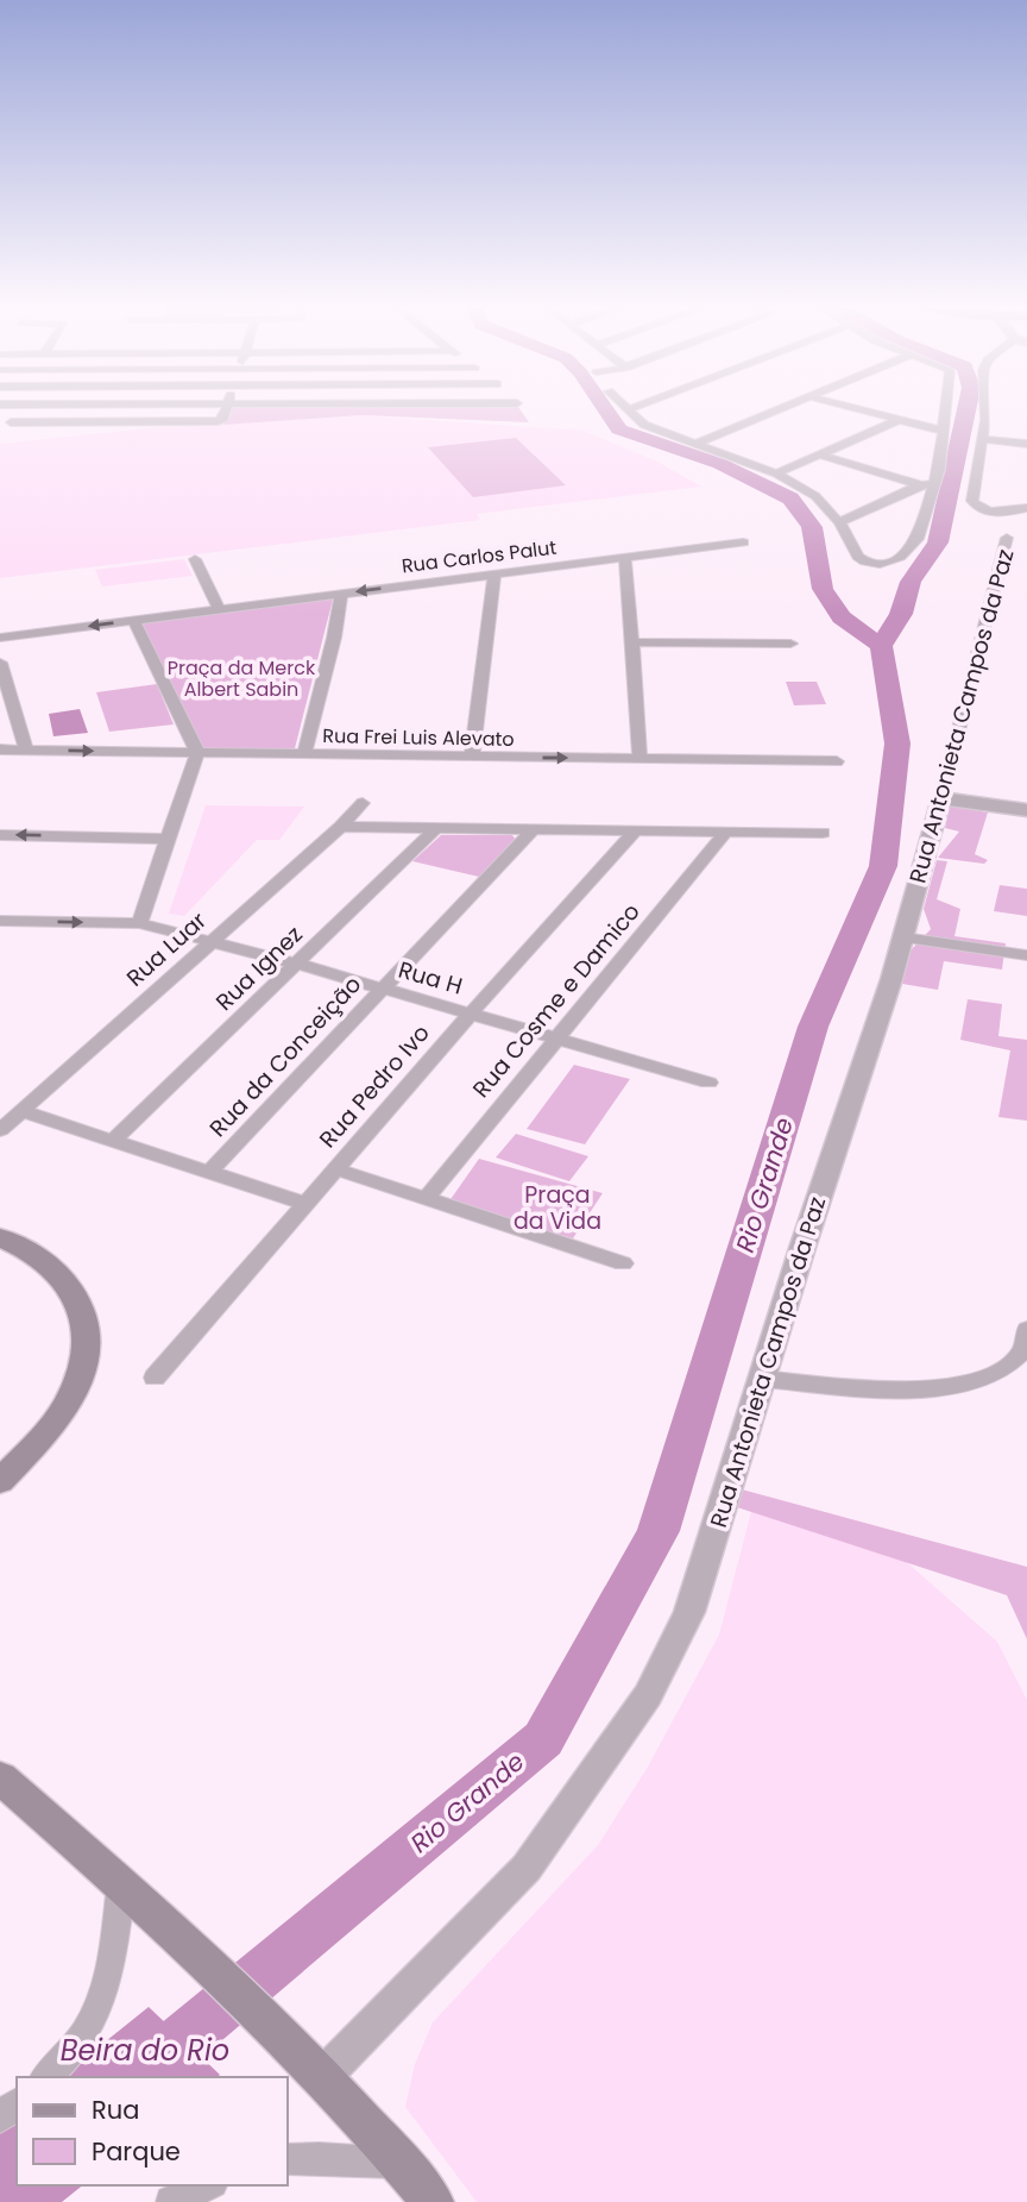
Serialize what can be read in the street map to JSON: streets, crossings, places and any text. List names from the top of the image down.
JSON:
{
  "streets": {
    "street": [
      "Rua Carlos Palut",
      "Rua Antonieta Campos da Paz",
      "Rua Frei Luis Alevato",
      "Rua Luar",
      "Rua Ignez",
      "Rua H",
      "Rua Cosme e Damico",
      "Rua da Conceição",
      "Rua Pedro Ivo"
    ]
  },
  "crossings": [
    ["Rua Luar", "Rua H"],
    ["Rua Ignez", "Rua H"],
    ["Rua H", "Rua Cosme e Damico"],
    ["Rua H", "Rua da Conceição"],
    ["Rua H", "Rua Pedro Ivo"]
  ],
  "one_way": ["Rua Carlos Palut"],
  "water": ["Rio Grande", "Beira do Rio"],
  "parks": ["Praça da Merck Albert Sabin", "Praça da Vida"],
  "legend": ["Rua", "Parque"]
}
